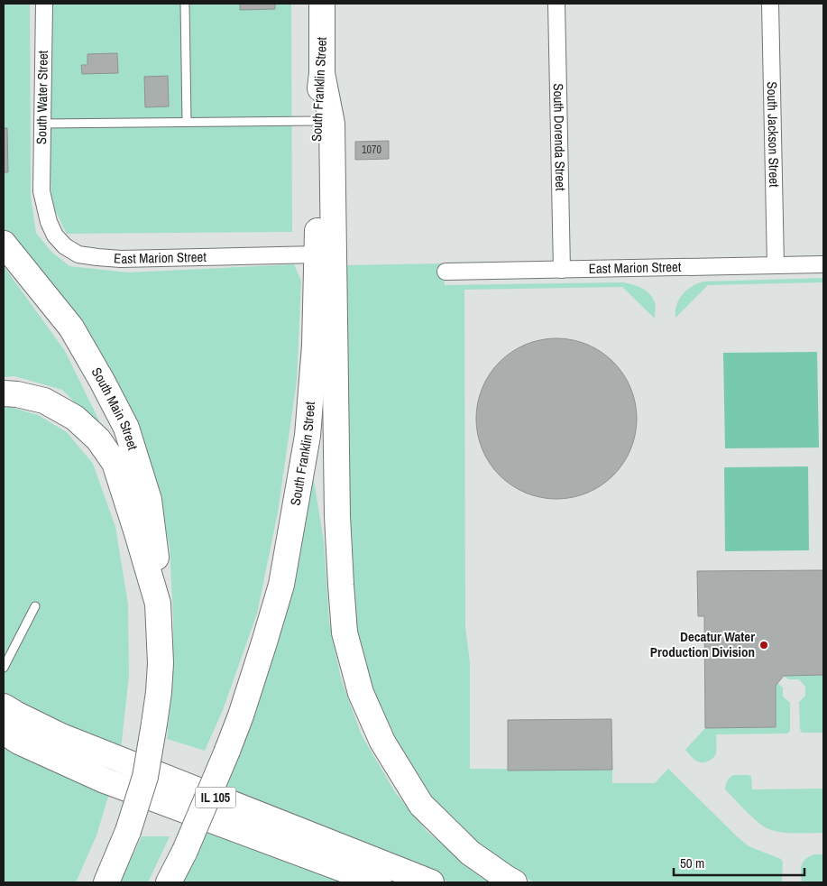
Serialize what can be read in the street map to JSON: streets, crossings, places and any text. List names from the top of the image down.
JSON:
{
  "streets": {
    "main road": ["South Franklin Street", "South Main Street", "IL 105"],
    "street": [
      "South Water Street",
      "South Jackson Street",
      "South Dorenda Street",
      "East Marion Street"
    ]
  },
  "crossings": [
    ["South Franklin Street", "East Marion Street"],
    ["South Water Street", "East Marion Street"],
    ["South Jackson Street", "East Marion Street"],
    ["South Dorenda Street", "East Marion Street"]
  ],
  "places": ["Decatur Water Production Division"],
  "house_numbers": ["1070"],
  "scale_bar": "50 m"
}
